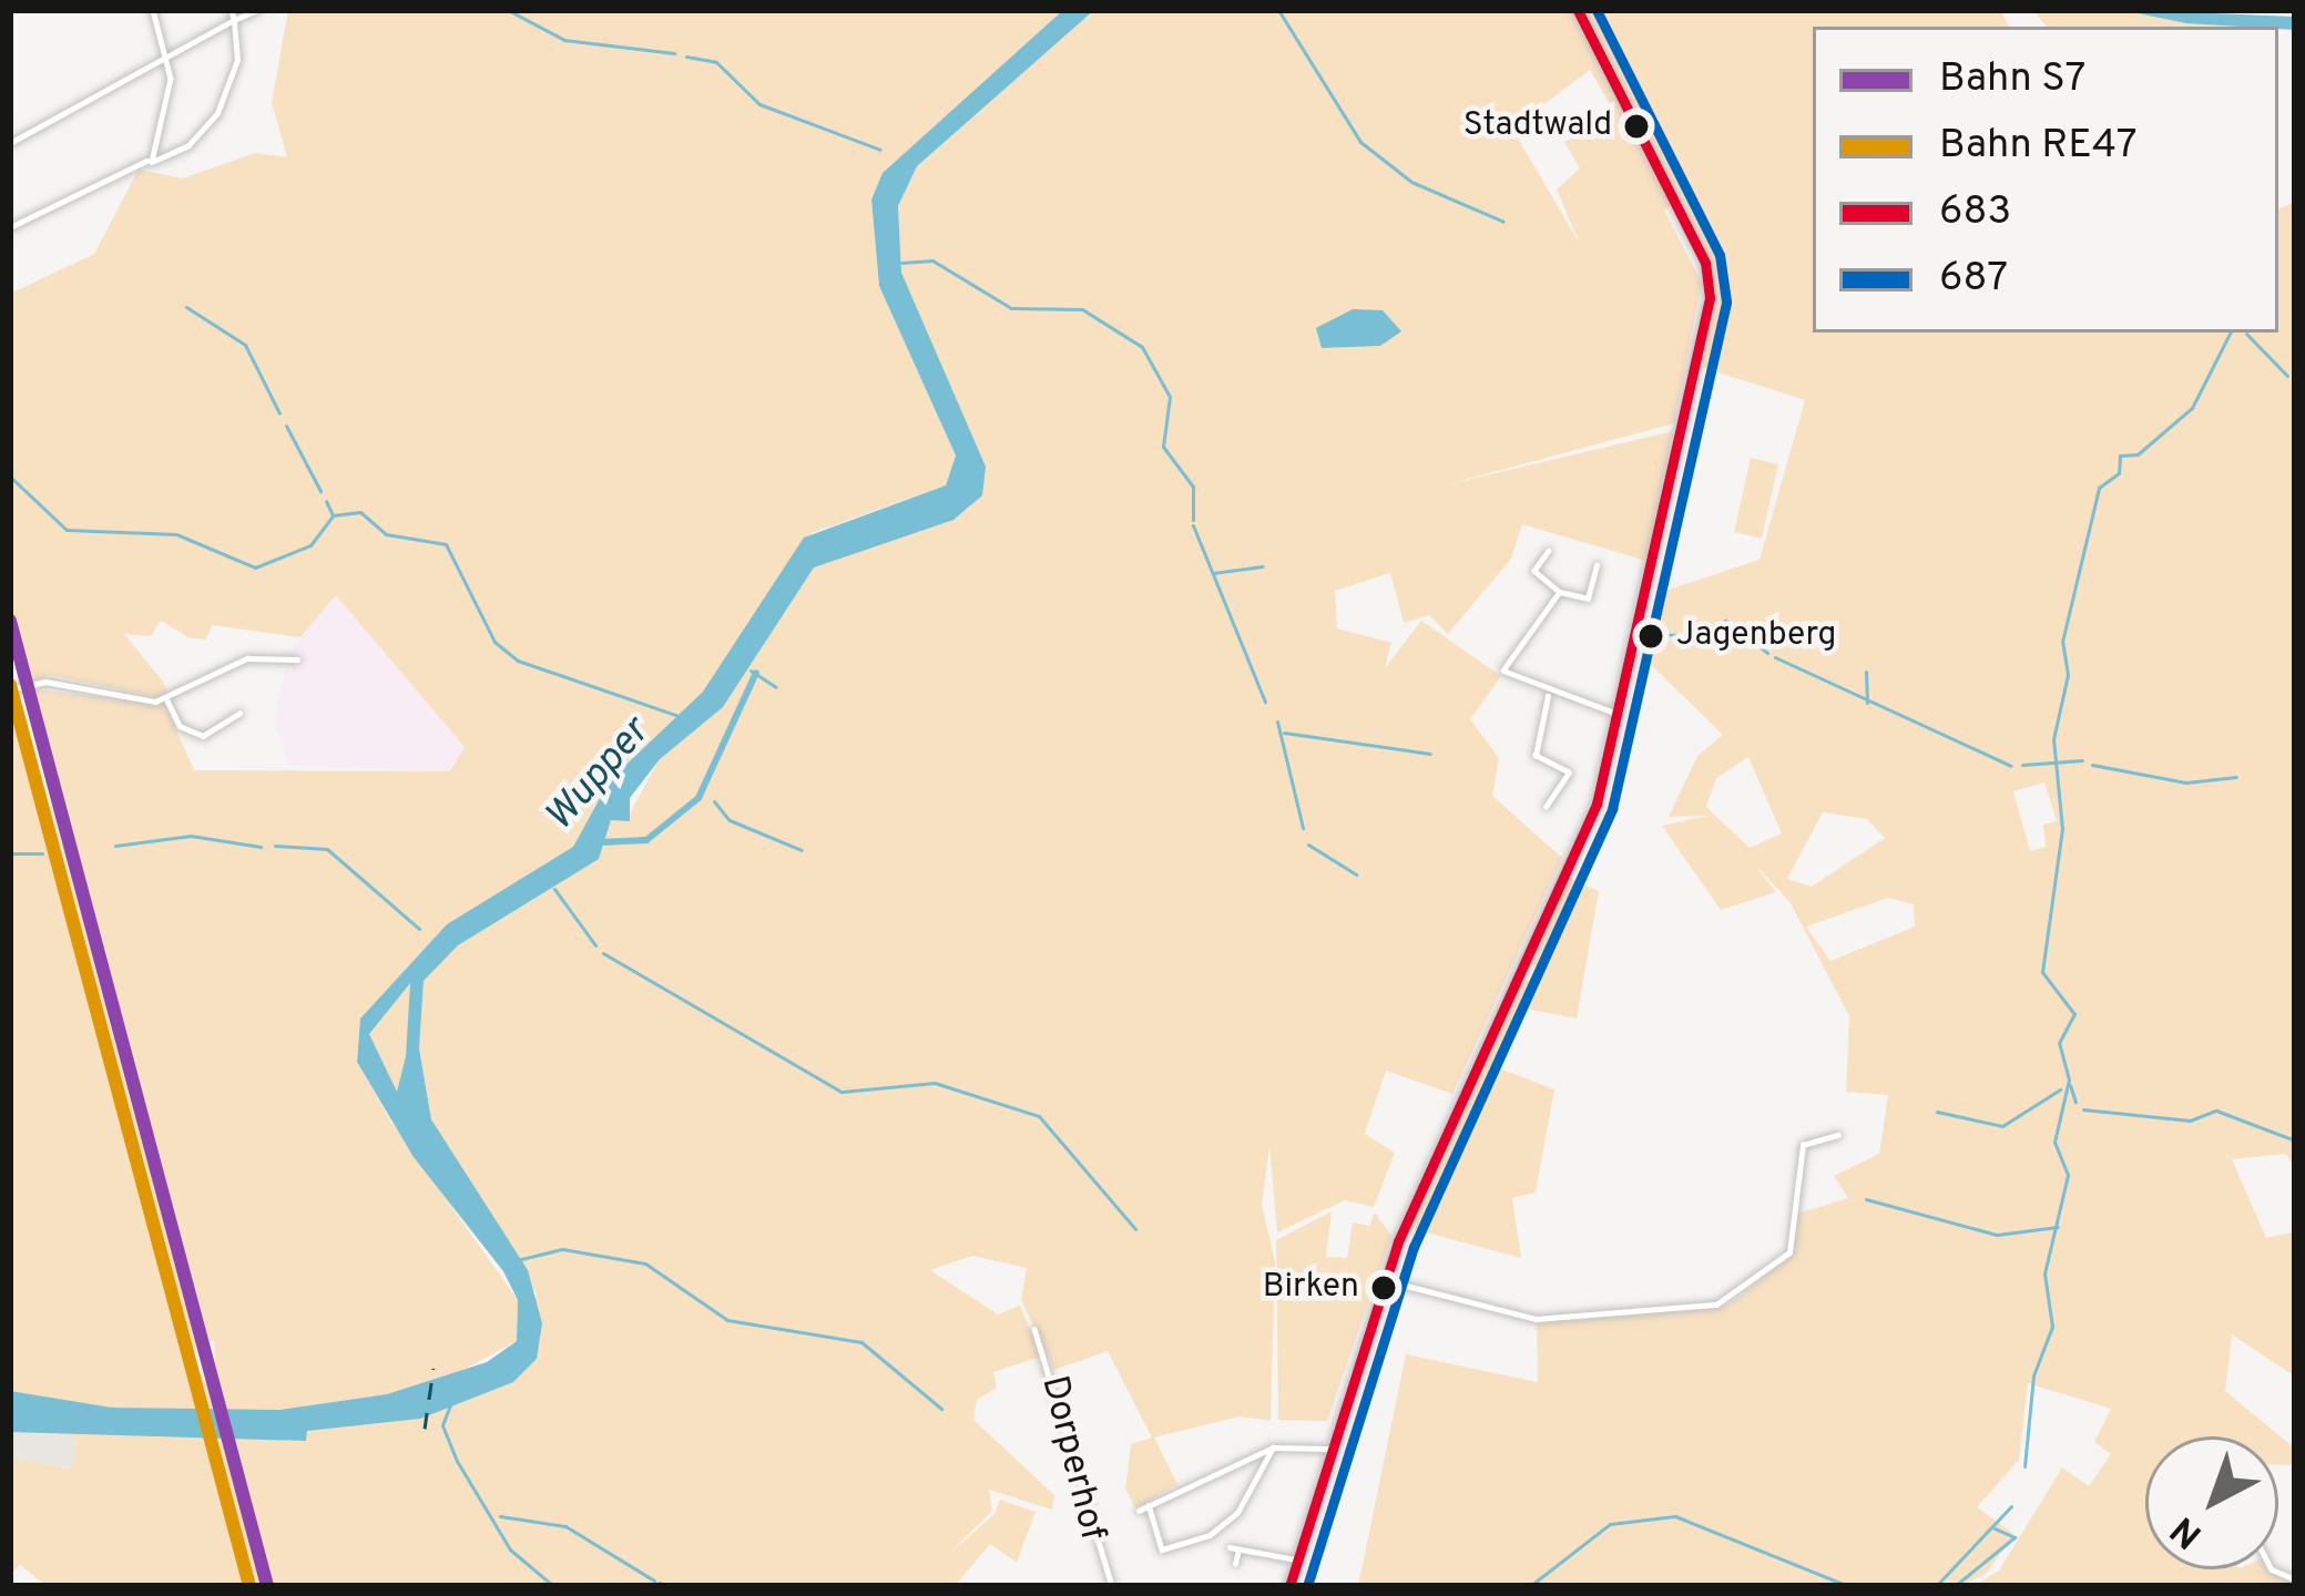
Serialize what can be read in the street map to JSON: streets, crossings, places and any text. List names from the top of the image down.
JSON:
{
  "streets": {
    "street": ["Dorperhof"]
  },
  "water": ["Wupper"],
  "places": ["Stadtwald", "Jagenberg", "Birken"],
  "lines": [
    "transit line 683",
    "transit line 687",
    "rail line S7",
    "rail line RE47"
  ],
  "legend": [
    "Bahn S7",
    "Bahn RE47",
    "683",
    "687"
  ],
  "north": "bottom left"
}
